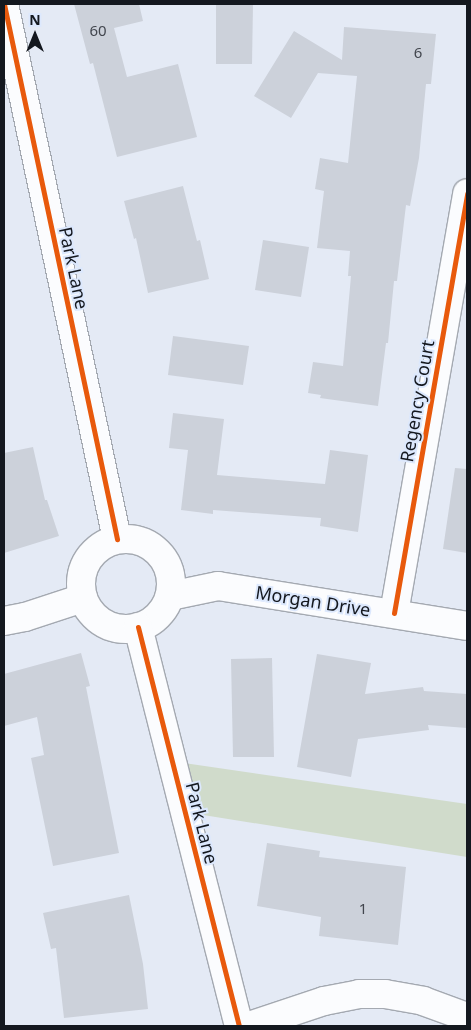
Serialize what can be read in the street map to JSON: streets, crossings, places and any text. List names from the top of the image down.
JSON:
{
  "streets": {
    "street": ["Park Lane", "Regency Court", "Morgan Drive"]
  },
  "crossings": [
    ["Park Lane", "Morgan Drive"],
    ["Regency Court", "Morgan Drive"]
  ],
  "house_numbers": ["60", "6", "1"],
  "north": "top"
}
